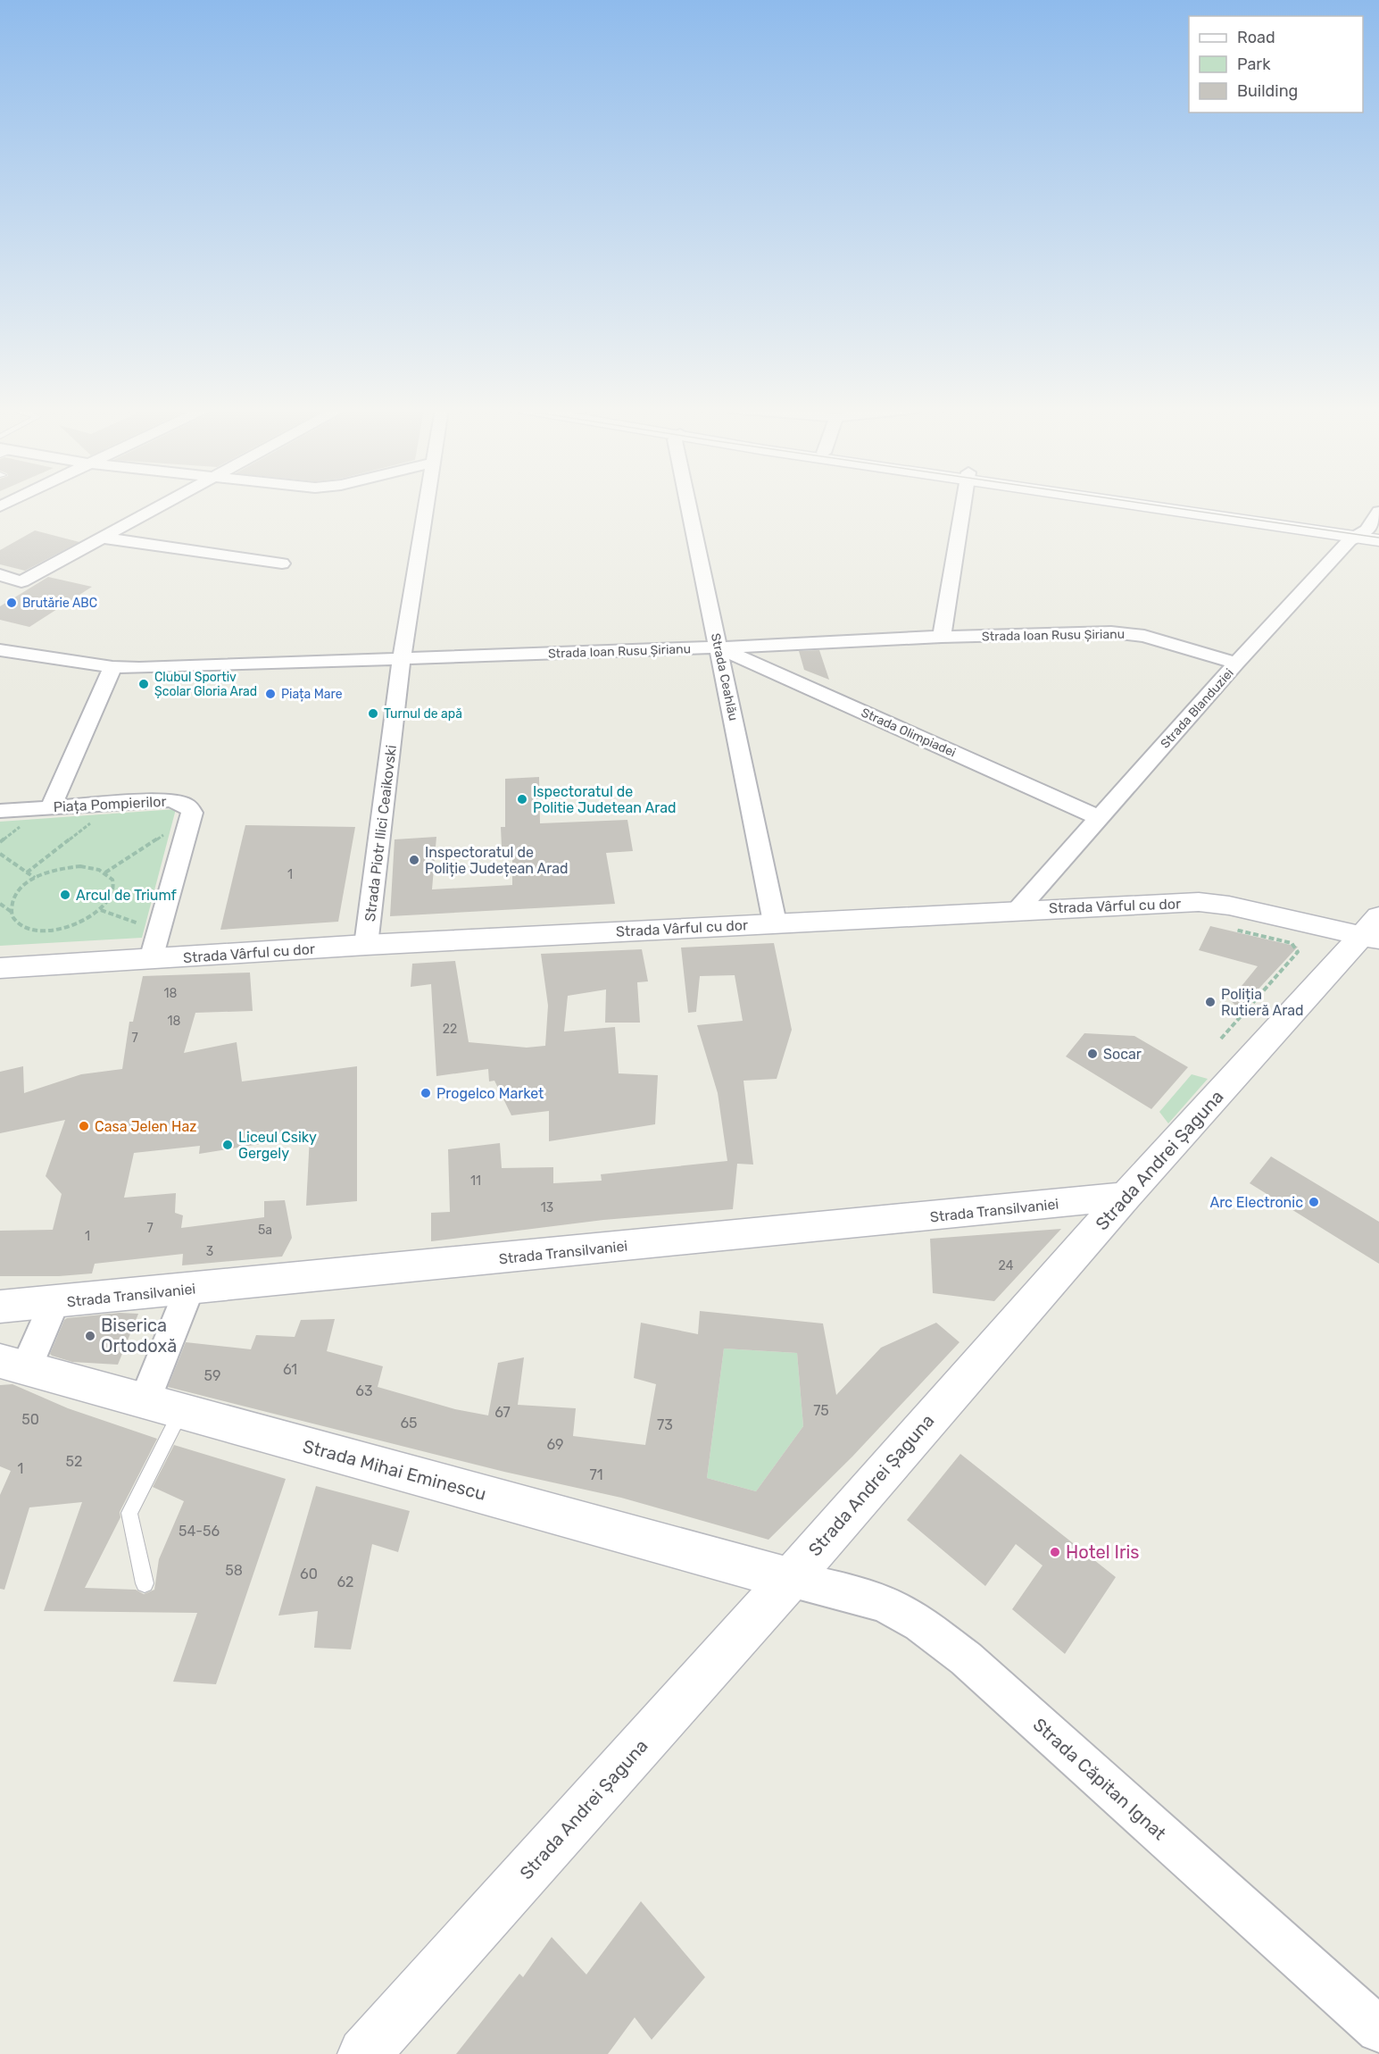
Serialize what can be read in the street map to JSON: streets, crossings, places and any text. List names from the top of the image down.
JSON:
{
  "streets": {
    "main road": [
      "Strada Vârful cu dor",
      "Strada Andrei Șaguna",
      "Strada Transilvaniei",
      "Strada Mihai Eminescu"
    ],
    "street": [
      "Strada Ioan Rusu Șirianu",
      "Strada Ceahlău",
      "Strada Blanduziei",
      "Strada Olimpiadei",
      "Piața Pompierilor",
      "Strada Piotr Ilici Ceaikovski",
      "Strada Căpitan Ignat"
    ]
  },
  "crossings": [
    ["Strada Ioan Rusu Șirianu", "Strada Ceahlău"],
    ["Strada Ioan Rusu Șirianu", "Strada Blanduziei"],
    ["Strada Ioan Rusu Șirianu", "Strada Olimpiadei"],
    ["Strada Ioan Rusu Șirianu", "Strada Piotr Ilici Ceaikovski"],
    ["Strada Ceahlău", "Strada Olimpiadei"],
    ["Strada Ceahlău", "Strada Vârful cu dor"],
    ["Strada Blanduziei", "Strada Olimpiadei"],
    ["Strada Blanduziei", "Strada Vârful cu dor"],
    ["Strada Piotr Ilici Ceaikovski", "Strada Vârful cu dor"],
    ["Strada Vârful cu dor", "Strada Andrei Șaguna"],
    ["Strada Andrei Șaguna", "Strada Transilvaniei"],
    ["Strada Andrei Șaguna", "Strada Mihai Eminescu"],
    ["Strada Andrei Șaguna", "Strada Căpitan Ignat"],
    ["Strada Mihai Eminescu", "Strada Căpitan Ignat"]
  ],
  "places": [
    "Brutărie ABC",
    "Clubul Sportiv Școlar Gloria Arad",
    "Piața Mare",
    "Turnul de apă",
    "Ispectoratul de Politie Judetean Arad",
    "Inspectoratul de Poliție Județean Arad",
    "Arcul de Triumf",
    "Poliția Rutieră Arad",
    "Socar",
    "Progelco Market",
    "Casa Jelen Haz",
    "Liceul Csiky Gergely",
    "Arc Electronic",
    "Biserica Ortodoxă",
    "Hotel Iris"
  ],
  "house_numbers": [
    "1",
    "18",
    "18",
    "22",
    "7",
    "11",
    "13",
    "7",
    "5a",
    "1",
    "3",
    "24",
    "61",
    "59",
    "63",
    "75",
    "67",
    "50",
    "65",
    "73",
    "69",
    "52",
    "1",
    "71",
    "54-56",
    "58",
    "60",
    "62"
  ],
  "legend": ["Road", "Park", "Building"]
}
